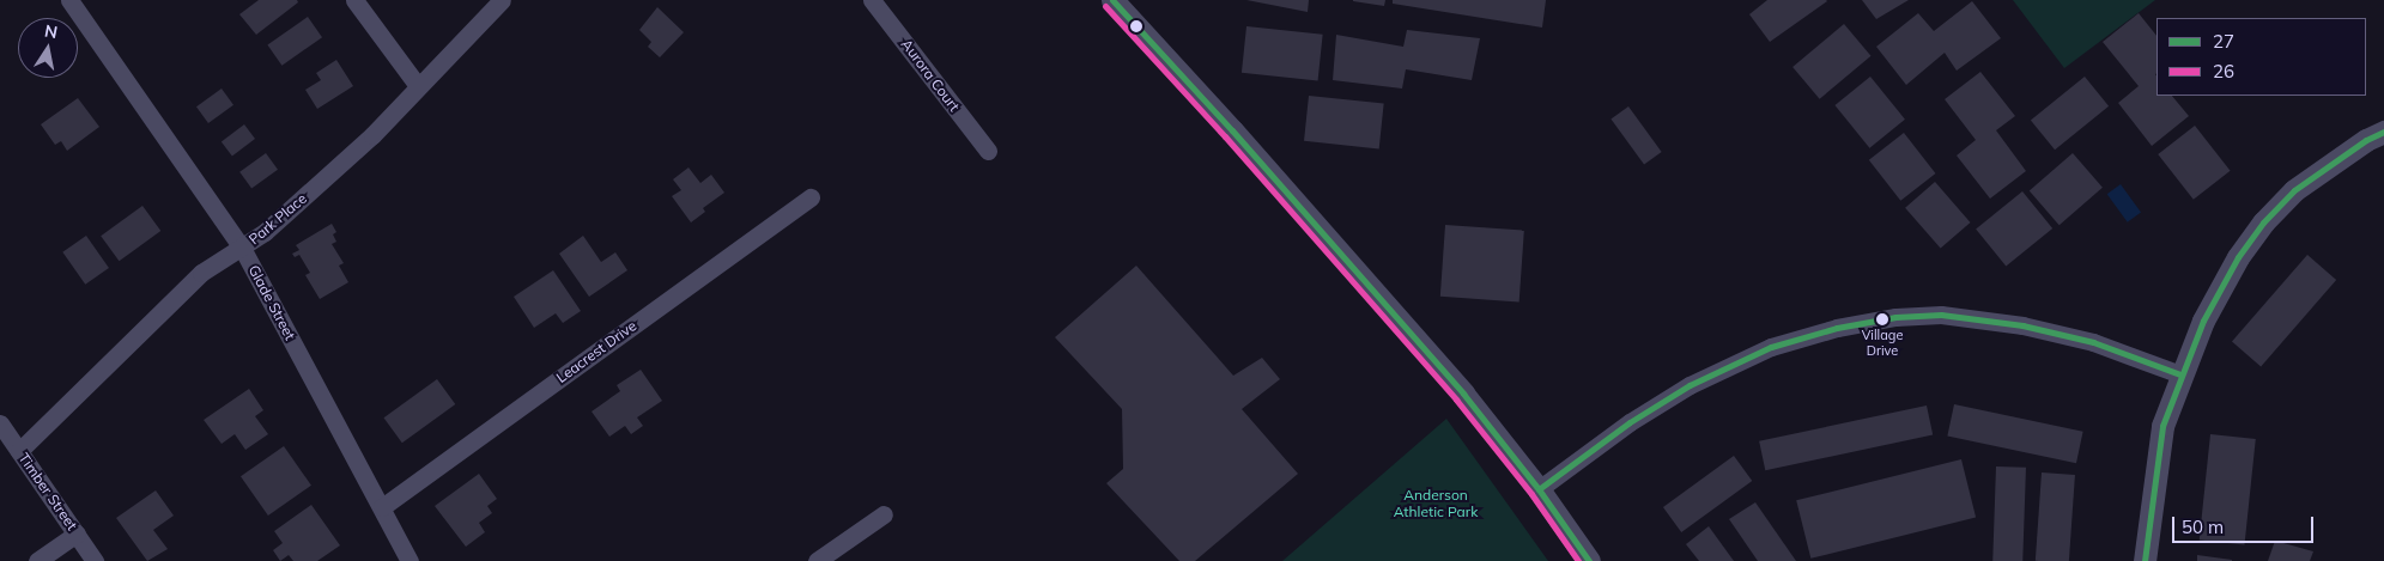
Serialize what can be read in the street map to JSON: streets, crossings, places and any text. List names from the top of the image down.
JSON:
{
  "streets": {
    "street": [
      "Aurora Court",
      "Park Place",
      "Glade Street",
      "Leacrest Drive",
      "Timber Street"
    ]
  },
  "crossings": [
    ["Park Place", "Glade Street"],
    ["Park Place", "Timber Street"],
    ["Glade Street", "Leacrest Drive"]
  ],
  "parks": ["Anderson Athletic Park"],
  "places": ["Village Drive"],
  "lines": ["transit line 27", "transit line 26"],
  "legend": ["27", "26"],
  "scale_bar": "50 m",
  "north": "top"
}
